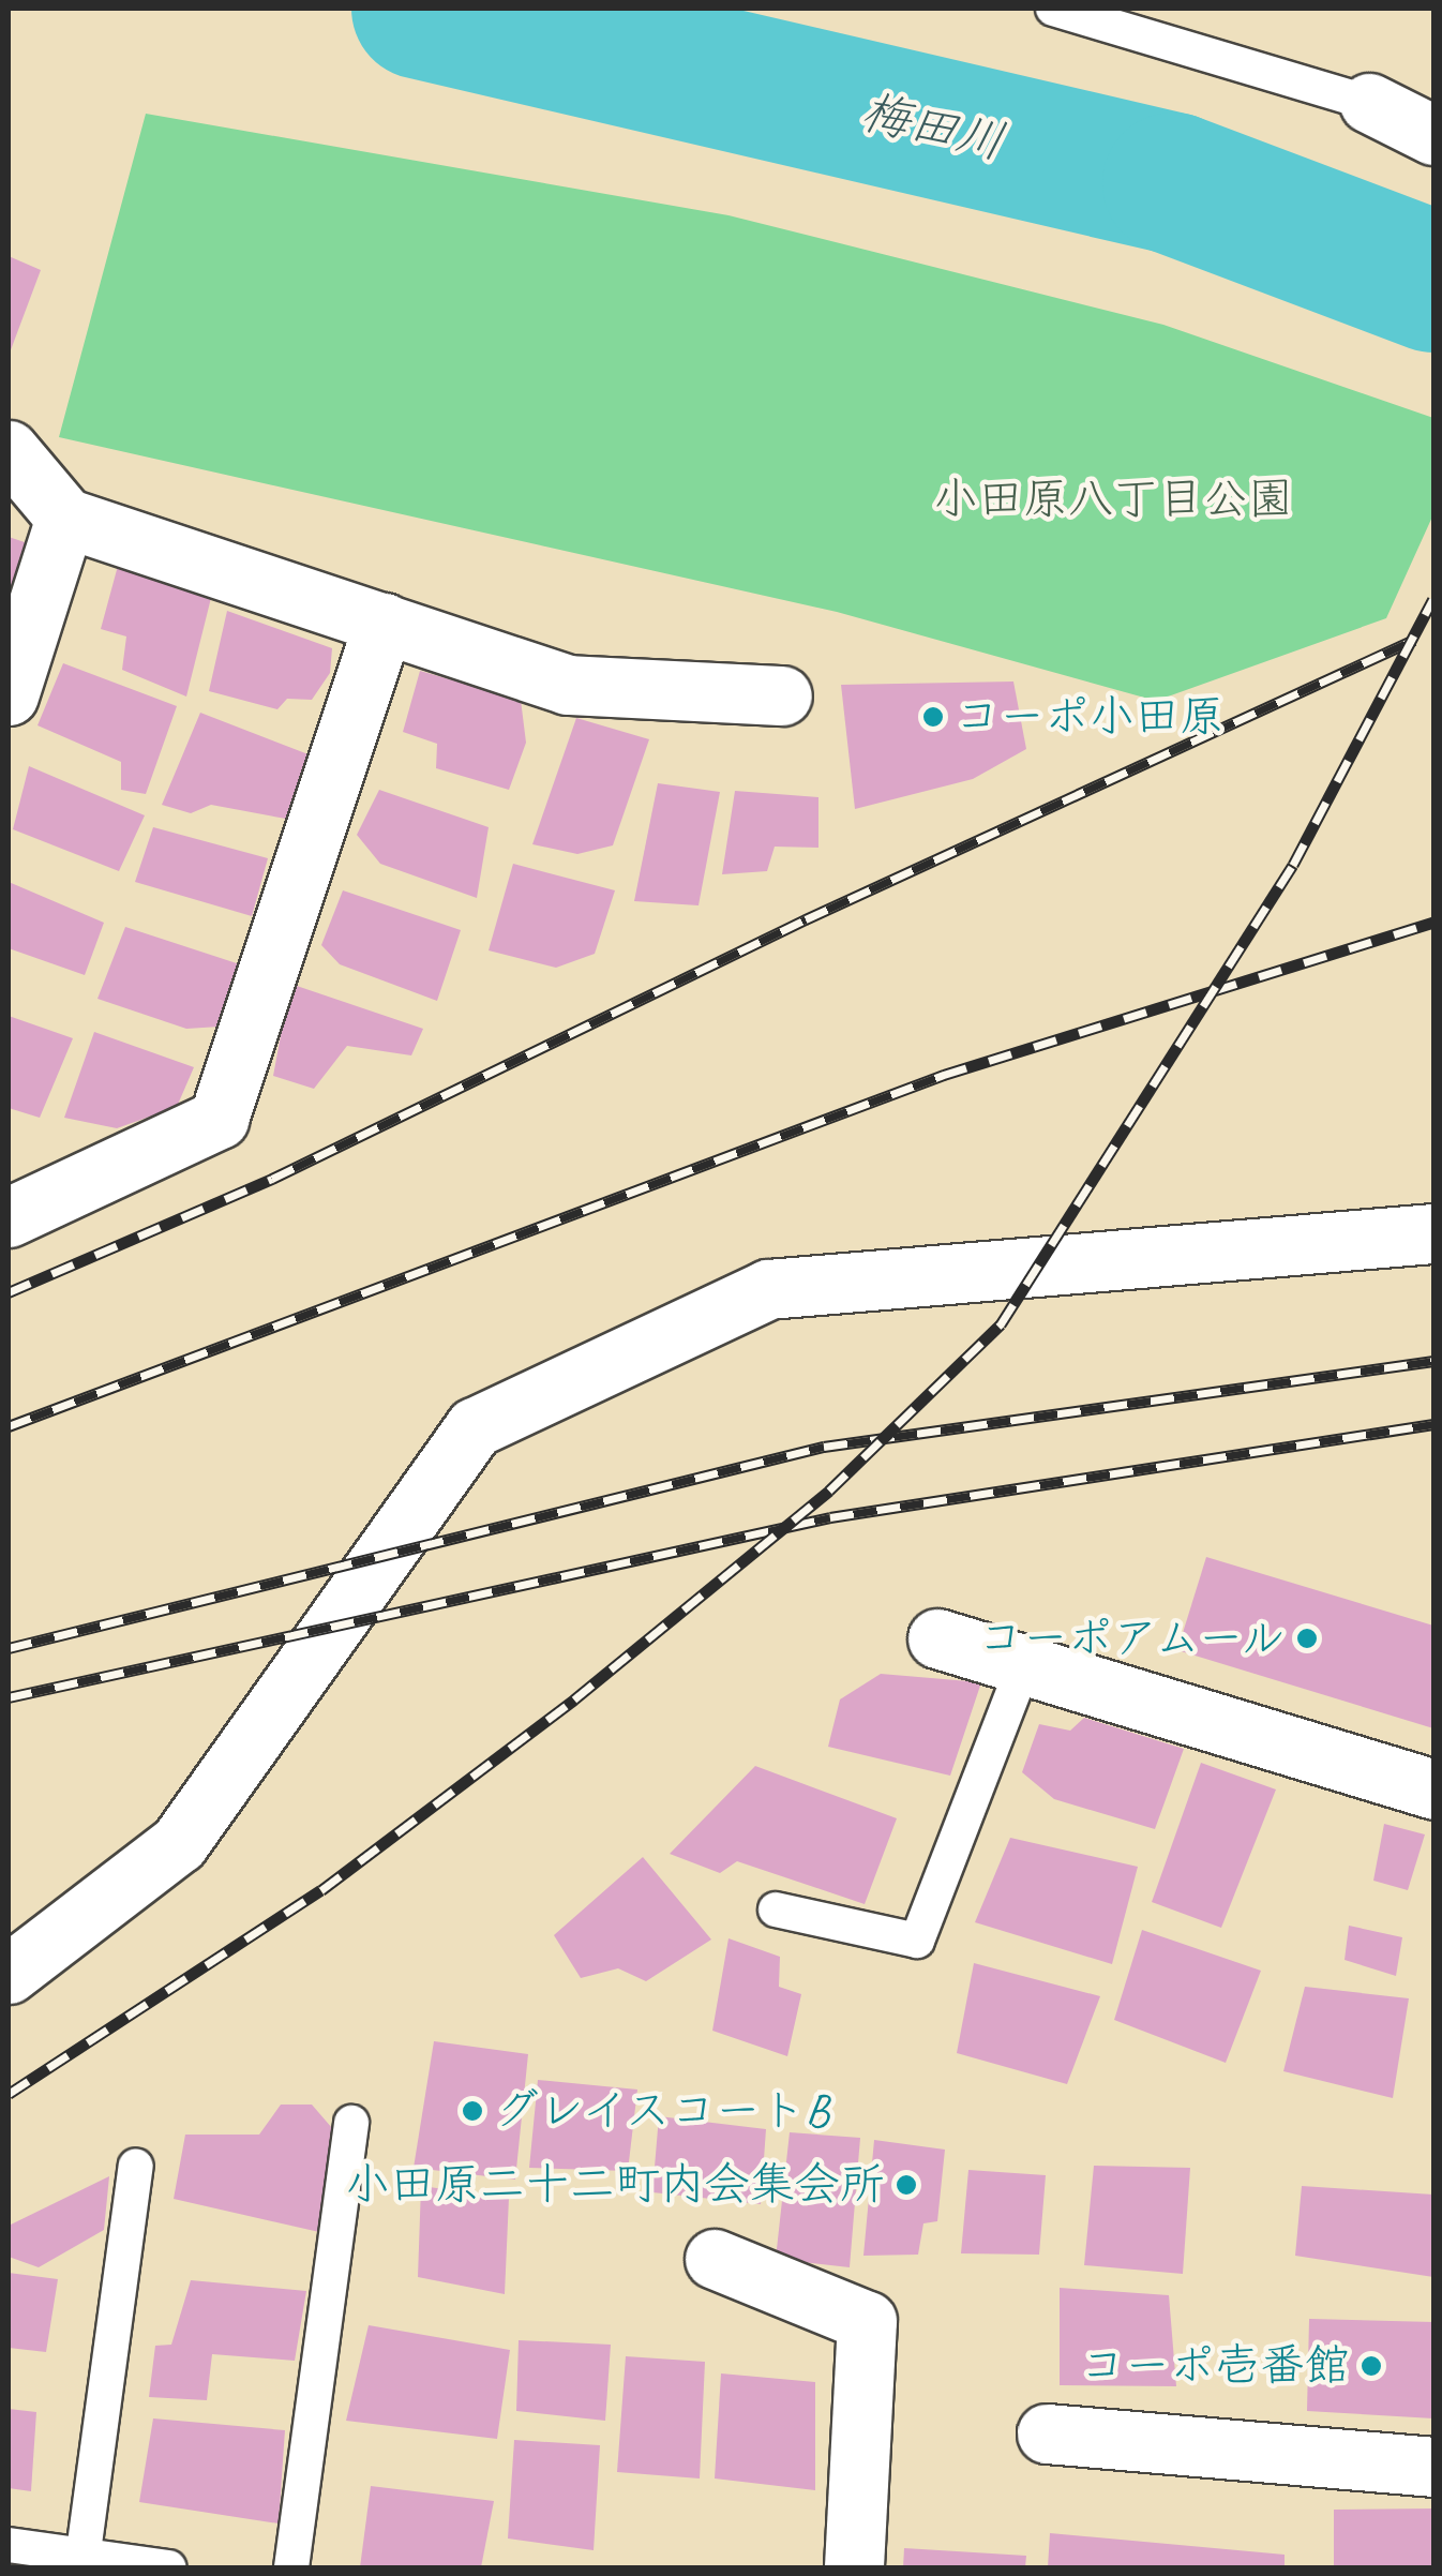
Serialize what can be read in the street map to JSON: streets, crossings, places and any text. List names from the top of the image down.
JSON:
{
  "water": ["梅田川"],
  "parks": ["小田原八丁目公園"],
  "places": [
    "コーポ小田原",
    "コーポアムール",
    "グレイスコートB",
    "小田原二十二町内会集会所",
    "コーポ壱番館"
  ]
}
